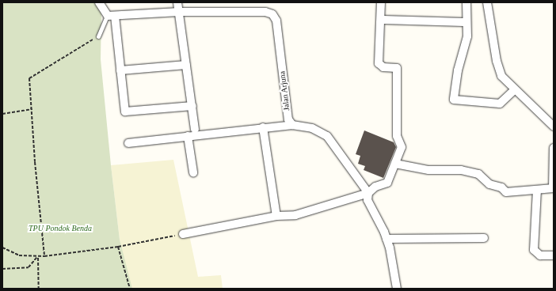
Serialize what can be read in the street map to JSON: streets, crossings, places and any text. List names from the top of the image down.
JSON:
{
  "streets": {
    "street": ["Jalan Arjuna"]
  },
  "parks": ["TPU Pondok Benda"]
}
